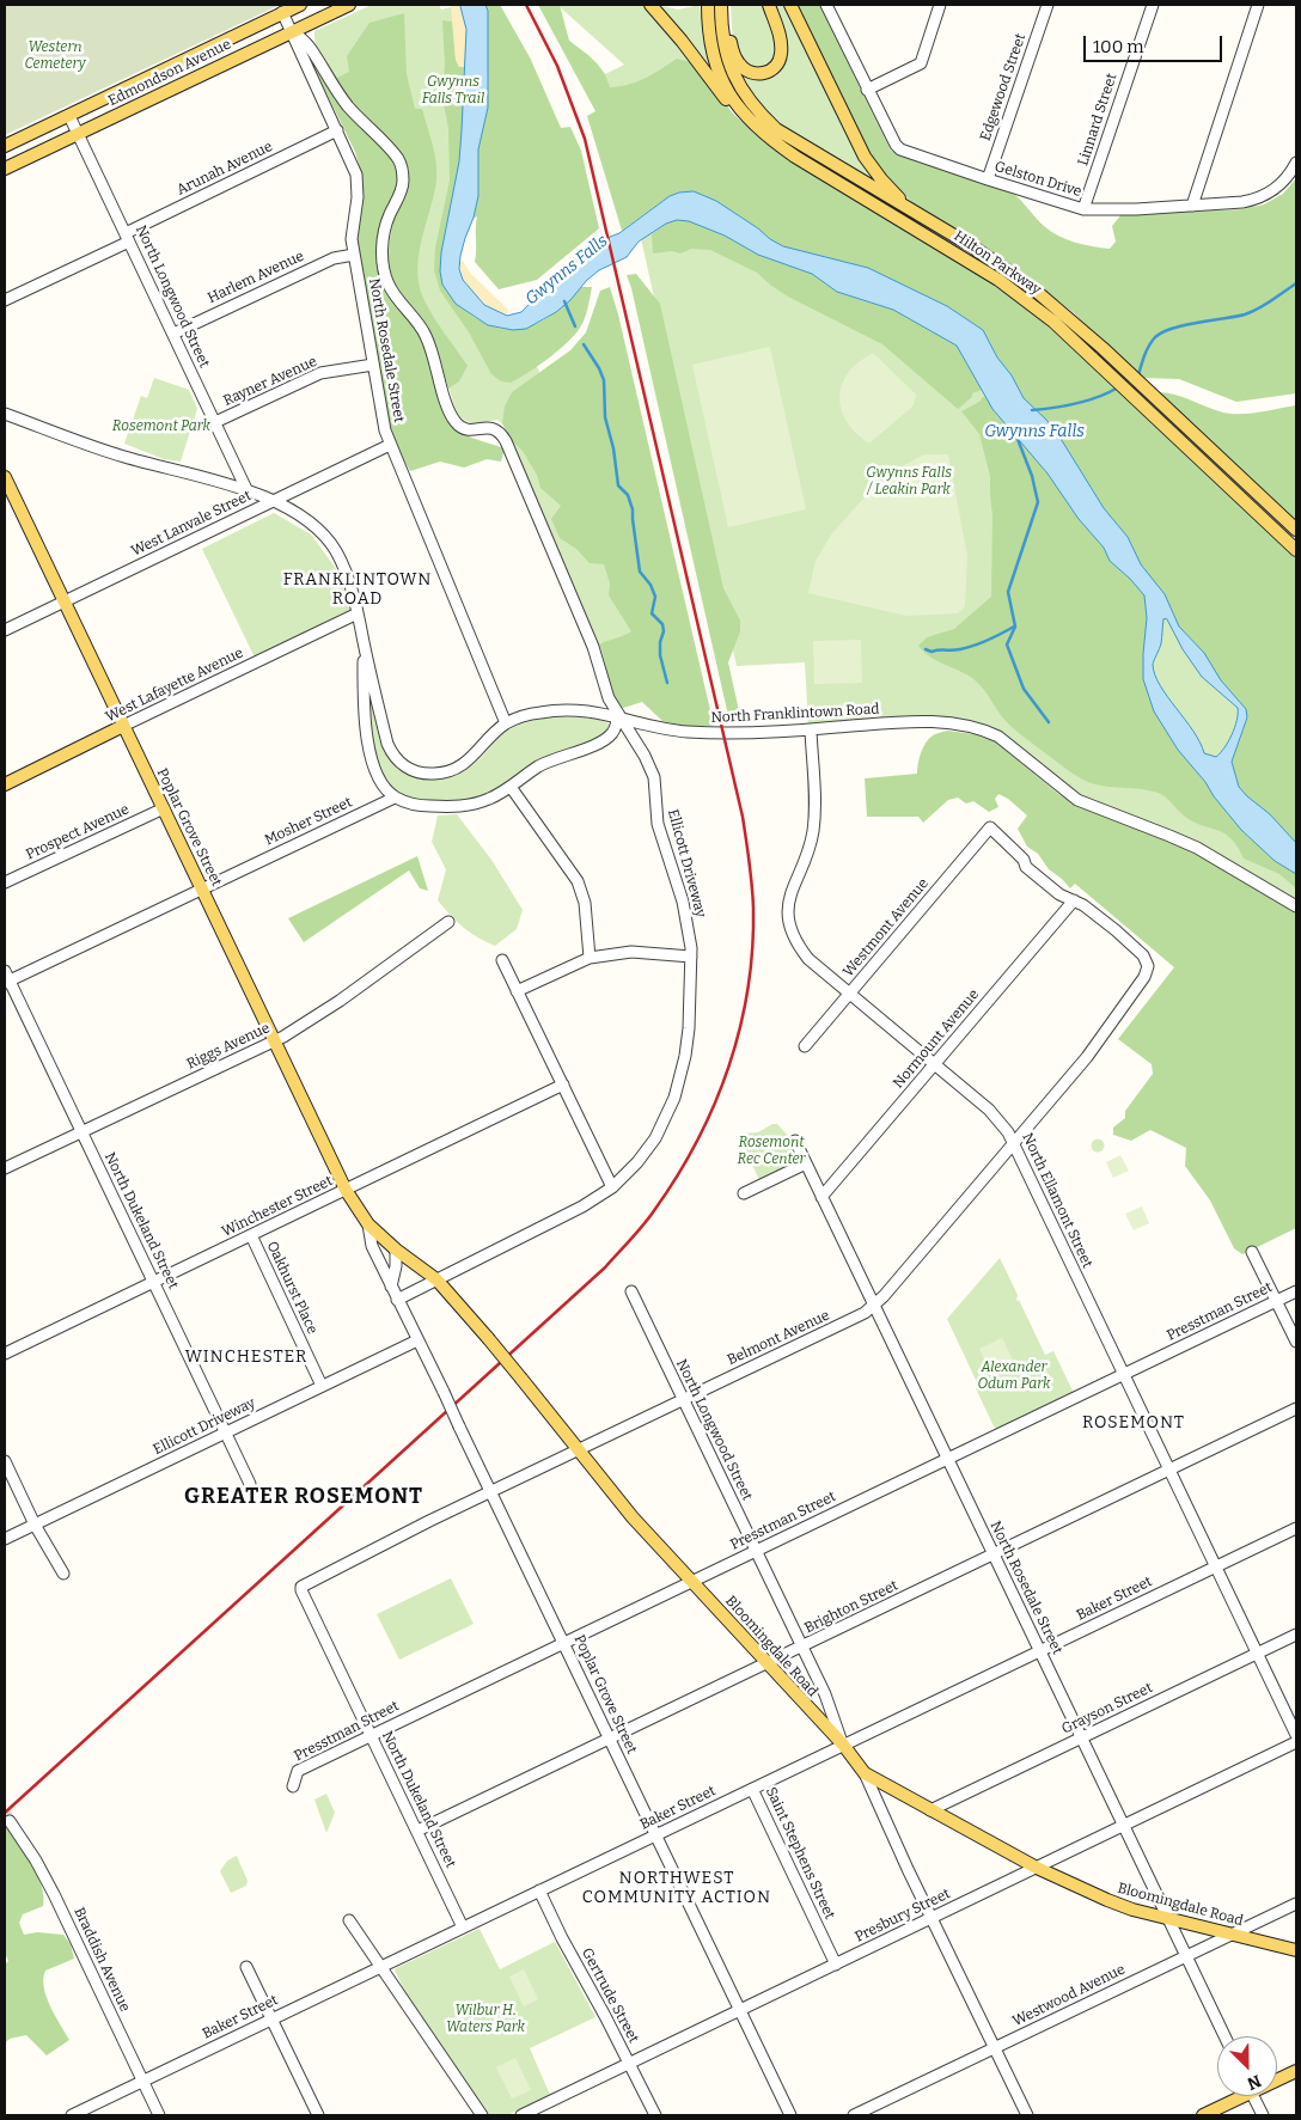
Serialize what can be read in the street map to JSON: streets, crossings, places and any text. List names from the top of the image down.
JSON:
{
  "streets": {
    "main road": [
      "Edmondson Avenue",
      "Hilton Parkway",
      "West Lafayette Avenue",
      "Poplar Grove Street",
      "Bloomingdale Road"
    ],
    "street": [
      "Edgewood Street",
      "Linnard Street",
      "Arunah Avenue",
      "Gelston Drive",
      "Harlem Avenue",
      "North Longwood Street",
      "North Rosedale Street",
      "Rayner Avenue",
      "West Lanvale Street",
      "North Franklintown Road",
      "Mosher Street",
      "Prospect Avenue",
      "Ellicott Driveway",
      "Westmont Avenue",
      "Normount Avenue",
      "Riggs Avenue",
      "North Ellamont Street",
      "Winchester Street",
      "North Dukeland Street",
      "Oakhurst Place",
      "Presstman Street",
      "Belmont Avenue",
      "Baker Street",
      "Brighton Street",
      "Grayson Street",
      "Saint Stephens Street",
      "Presbury Street",
      "Braddish Avenue",
      "Gertrude Street",
      "Westwood Avenue"
    ]
  },
  "crossings": [
    ["Edmondson Avenue", "North Longwood Street"],
    ["Edmondson Avenue", "North Rosedale Street"],
    ["Edmondson Avenue", "Ellicott Driveway"],
    ["Edgewood Street", "Gelston Drive"],
    ["Linnard Street", "Gelston Drive"],
    ["Arunah Avenue", "North Longwood Street"],
    ["Arunah Avenue", "North Rosedale Street"],
    ["Harlem Avenue", "North Longwood Street"],
    ["Harlem Avenue", "North Rosedale Street"],
    ["North Longwood Street", "Rayner Avenue"],
    ["North Longwood Street", "North Franklintown Road"],
    ["North Longwood Street", "Presstman Street"],
    ["North Longwood Street", "Belmont Avenue"],
    ["North Longwood Street", "Baker Street"],
    ["North Longwood Street", "Brighton Street"],
    ["North Longwood Street", "Bloomingdale Road"],
    ["North Rosedale Street", "Rayner Avenue"],
    ["North Rosedale Street", "West Lanvale Street"],
    ["North Rosedale Street", "North Franklintown Road"],
    ["North Rosedale Street", "Ellicott Driveway"],
    ["North Rosedale Street", "Normount Avenue"],
    ["North Rosedale Street", "Presstman Street"],
    ["North Rosedale Street", "Belmont Avenue"],
    ["North Rosedale Street", "Baker Street"],
    ["North Rosedale Street", "Brighton Street"],
    ["North Rosedale Street", "Bloomingdale Road"],
    ["North Rosedale Street", "Grayson Street"],
    ["North Rosedale Street", "Presbury Street"],
    ["North Rosedale Street", "Westwood Avenue"],
    ["West Lanvale Street", "North Franklintown Road"],
    ["West Lanvale Street", "Poplar Grove Street"],
    ["West Lafayette Avenue", "North Franklintown Road"],
    ["West Lafayette Avenue", "Poplar Grove Street"],
    ["North Franklintown Road", "Mosher Street"],
    ["North Franklintown Road", "Ellicott Driveway"],
    ["North Franklintown Road", "North Ellamont Street"],
    ["Mosher Street", "Poplar Grove Street"],
    ["Mosher Street", "North Dukeland Street"],
    ["Poplar Grove Street", "Prospect Avenue"],
    ["Poplar Grove Street", "Ellicott Driveway"],
    ["Poplar Grove Street", "Riggs Avenue"],
    ["Poplar Grove Street", "Winchester Street"],
    ["Poplar Grove Street", "Presstman Street"],
    ["Poplar Grove Street", "Belmont Avenue"],
    ["Poplar Grove Street", "Baker Street"],
    ["Poplar Grove Street", "Brighton Street"],
    ["Poplar Grove Street", "Bloomingdale Road"],
    ["Poplar Grove Street", "Presbury Street"],
    ["Ellicott Driveway", "North Dukeland Street"],
    ["Ellicott Driveway", "Oakhurst Place"],
    ["Ellicott Driveway", "Bloomingdale Road"],
    ["Westmont Avenue", "Normount Avenue"],
    ["Westmont Avenue", "North Ellamont Street"],
    ["Westmont Avenue", "Belmont Avenue"],
    ["Normount Avenue", "North Ellamont Street"],
    ["Normount Avenue", "Belmont Avenue"],
    ["Riggs Avenue", "North Dukeland Street"],
    ["North Ellamont Street", "Presstman Street"],
    ["North Ellamont Street", "Belmont Avenue"],
    ["North Ellamont Street", "Baker Street"],
    ["North Ellamont Street", "Brighton Street"],
    ["North Ellamont Street", "Grayson Street"],
    ["Winchester Street", "North Dukeland Street"],
    ["Winchester Street", "Oakhurst Place"],
    ["Winchester Street", "Bloomingdale Road"],
    ["North Dukeland Street", "Presstman Street"],
    ["North Dukeland Street", "Belmont Avenue"],
    ["North Dukeland Street", "Baker Street"],
    ["North Dukeland Street", "Brighton Street"],
    ["Presstman Street", "Bloomingdale Road"],
    ["Belmont Avenue", "Bloomingdale Road"],
    ["Baker Street", "Bloomingdale Road"],
    ["Baker Street", "Saint Stephens Street"],
    ["Baker Street", "Braddish Avenue"],
    ["Baker Street", "Gertrude Street"],
    ["Brighton Street", "Bloomingdale Road"],
    ["Bloomingdale Road", "Grayson Street"],
    ["Bloomingdale Road", "Presbury Street"],
    ["Bloomingdale Road", "Westwood Avenue"],
    ["Saint Stephens Street", "Presbury Street"],
    ["Presbury Street", "Gertrude Street"]
  ],
  "districts": [
    "FRANKLINTOWN ROAD",
    "WINCHESTER",
    "ROSEMONT",
    "GREATER ROSEMONT",
    "NORTHWEST COMMUNITY ACTION"
  ],
  "water": ["Gwynns Falls"],
  "parks": [
    "Western Cemetery",
    "Gwynns Falls Trail",
    "Rosemont Park",
    "Gwynns Falls / Leakin Park",
    "Rosemont Rec Center",
    "Alexander Odum Park",
    "Wilbur H. Waters Park"
  ],
  "scale_bar": "100 m",
  "north": "bottom right"
}
